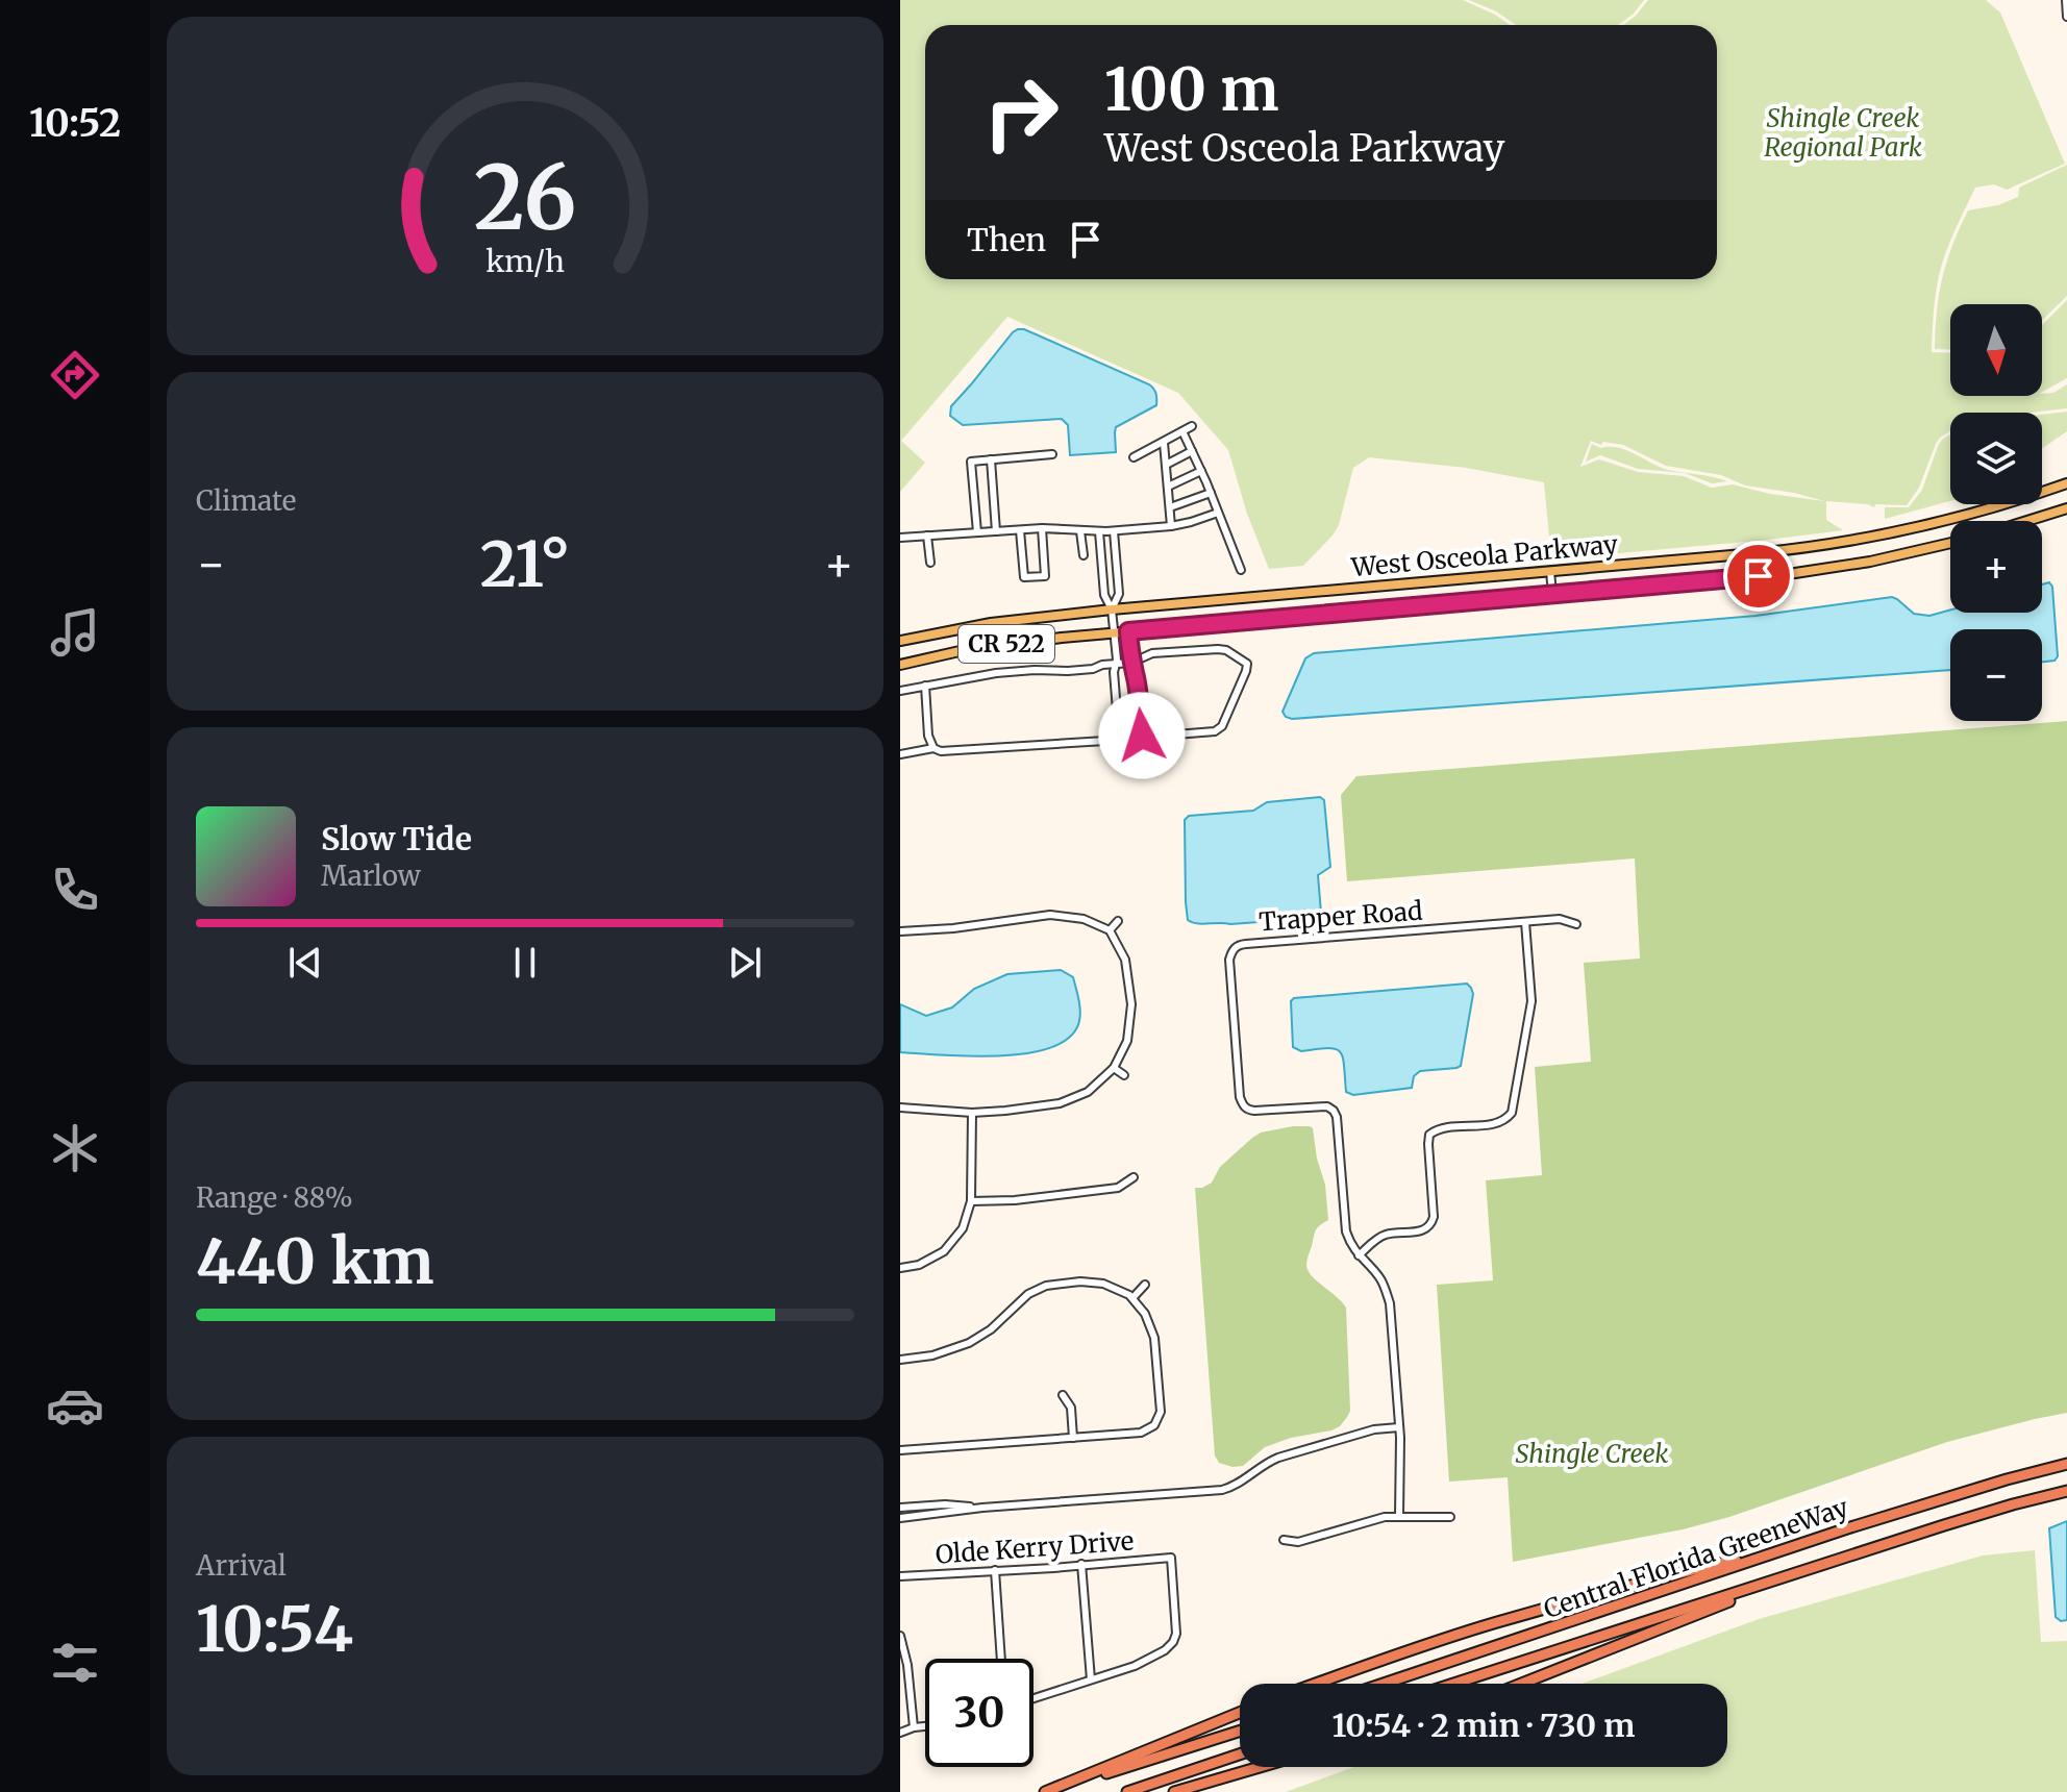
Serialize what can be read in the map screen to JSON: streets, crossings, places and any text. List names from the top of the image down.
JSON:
{
  "streets": {
    "highway": ["Central Florida GreeneWay"],
    "main road": ["West Osceola Parkway", "CR 522"],
    "street": ["Trapper Road", "Olde Kerry Drive"]
  },
  "parks": ["Shingle Creek Regional Park", "Shingle Creek"],
  "north": "bottom",
  "page": {
    "tabs": "10:52",
    "turn": ["100 m", "West Osceola Parkway"],
    "then": "Then",
    "map_buttons": ["+", "−"],
    "tile": [
      "Climate",
      ["Range · 88%", "440 km"],
      ["Arrival", "10:54"]
    ],
    "heat": ["−", "21°", "+"],
    "song": ["Slow Tide", "Marlow"],
    "limit": "30",
    "trip": "10:54 · 2 min · 730 m",
    "gauge": ["26", "km/h"]
  }
}
